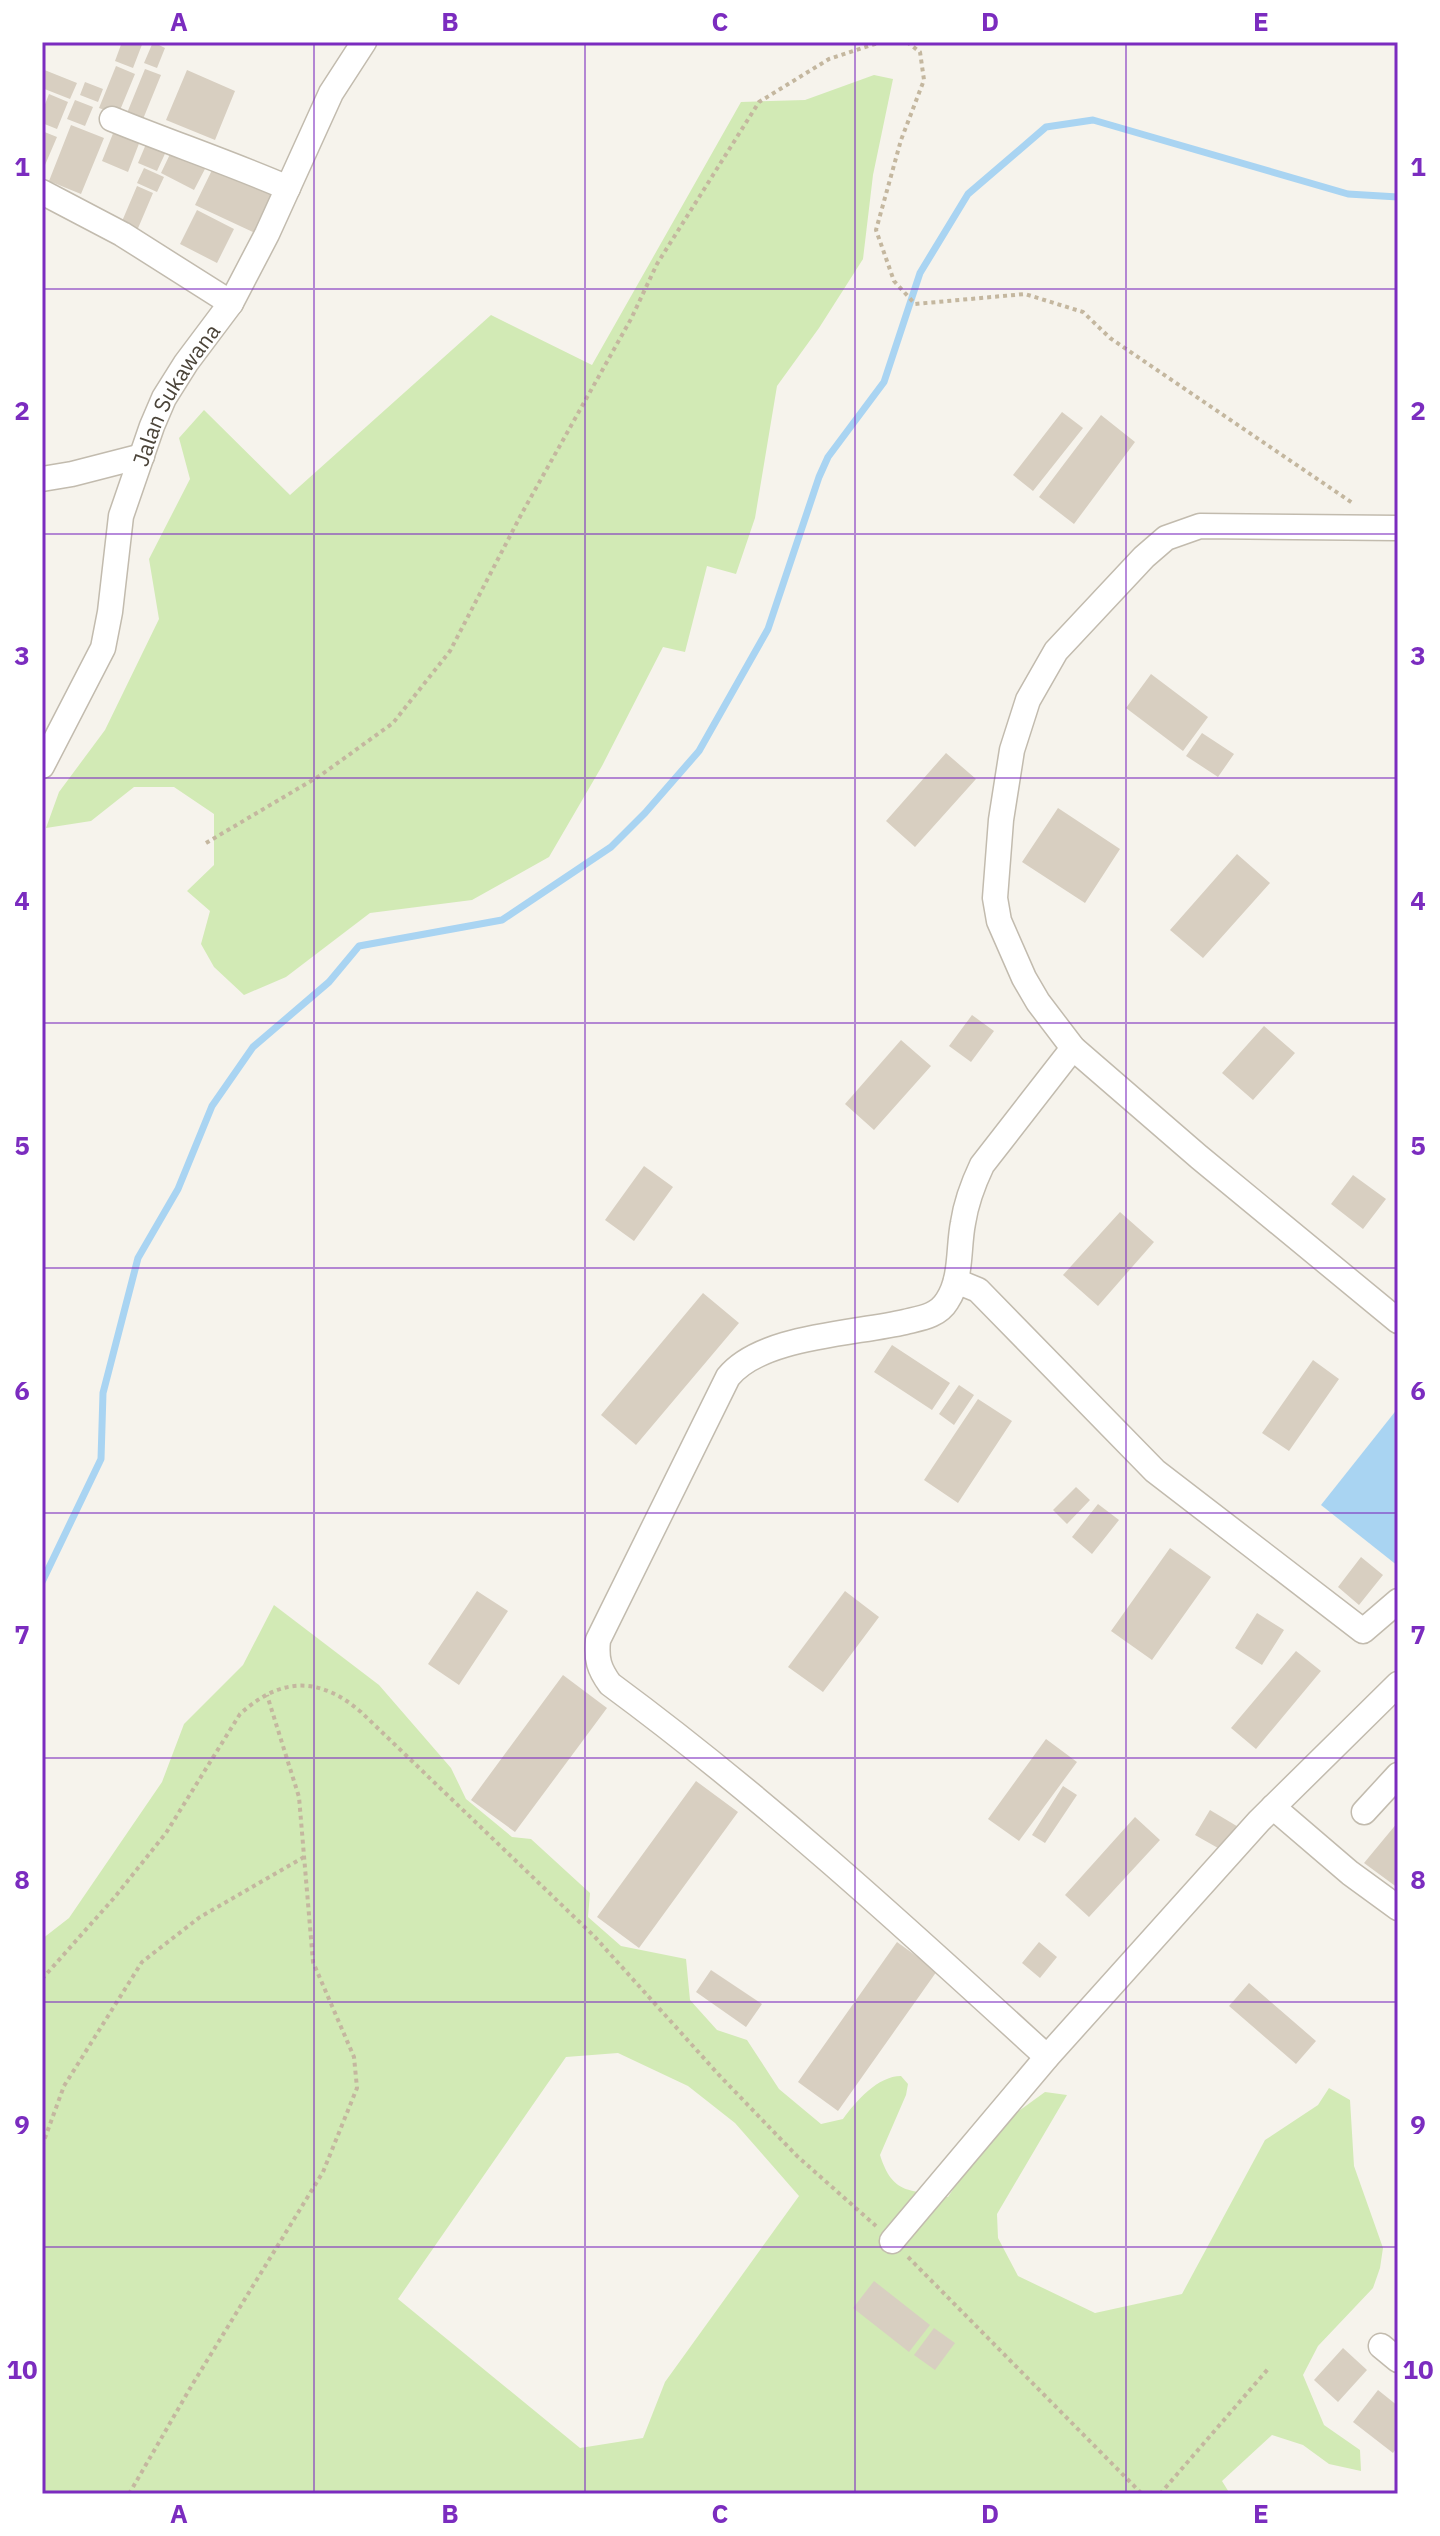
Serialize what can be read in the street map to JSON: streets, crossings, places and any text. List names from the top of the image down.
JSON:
{
  "streets": {
    "street": ["Jalan Sukawana"]
  },
  "grid": {
    "columns": [
      "A",
      "B",
      "C",
      "D",
      "E"
    ],
    "rows": [
      "1",
      "2",
      "3",
      "4",
      "5",
      "6",
      "7",
      "8",
      "9",
      "10"
    ]
  }
}
